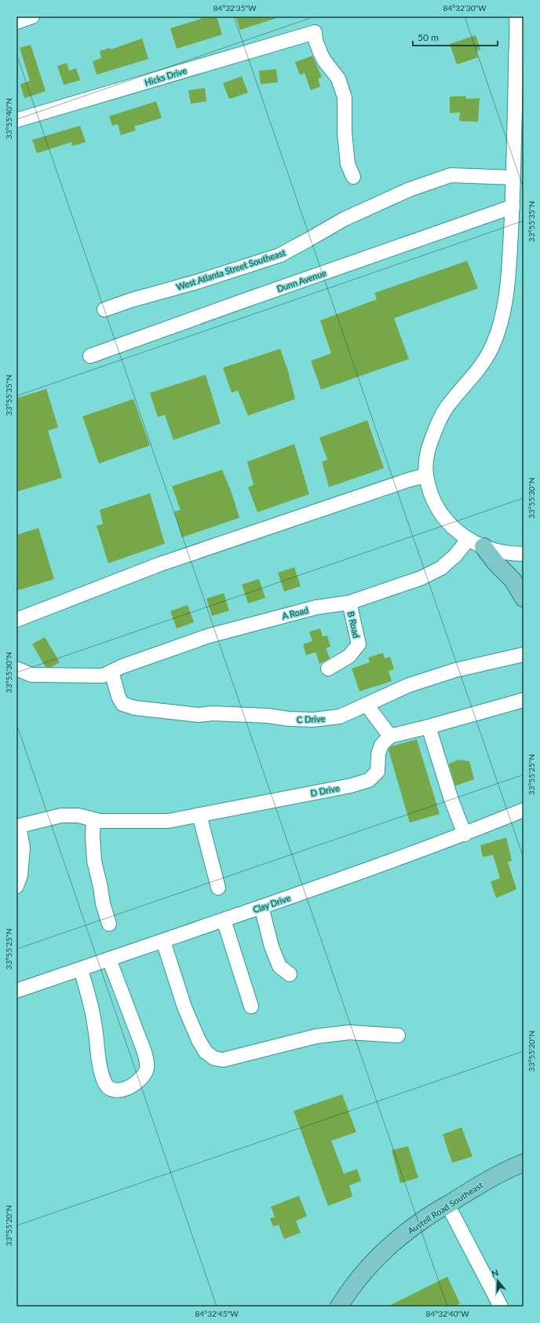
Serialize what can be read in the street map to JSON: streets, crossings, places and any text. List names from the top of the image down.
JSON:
{
  "streets": {
    "main road": ["Austell Road Southeast"],
    "street": [
      "Hicks Drive",
      "West Atlanta Street Southeast",
      "Dunn Avenue",
      "A Road",
      "B Road",
      "C Drive",
      "D Drive",
      "Clay Drive"
    ]
  },
  "crossings": [
    ["A Road", "B Road"],
    ["A Road", "C Drive"]
  ],
  "scale_bar": "50 m",
  "north": "top",
  "coordinates": [
    "84°32'35\"W",
    "84°32'30\"W",
    "33°55'40\"N",
    "33°55'35\"N",
    "33°55'30\"N",
    "33°55'25\"N",
    "33°55'20\"N",
    "84°32'45\"W",
    "84°32'40\"W"
  ]
}
